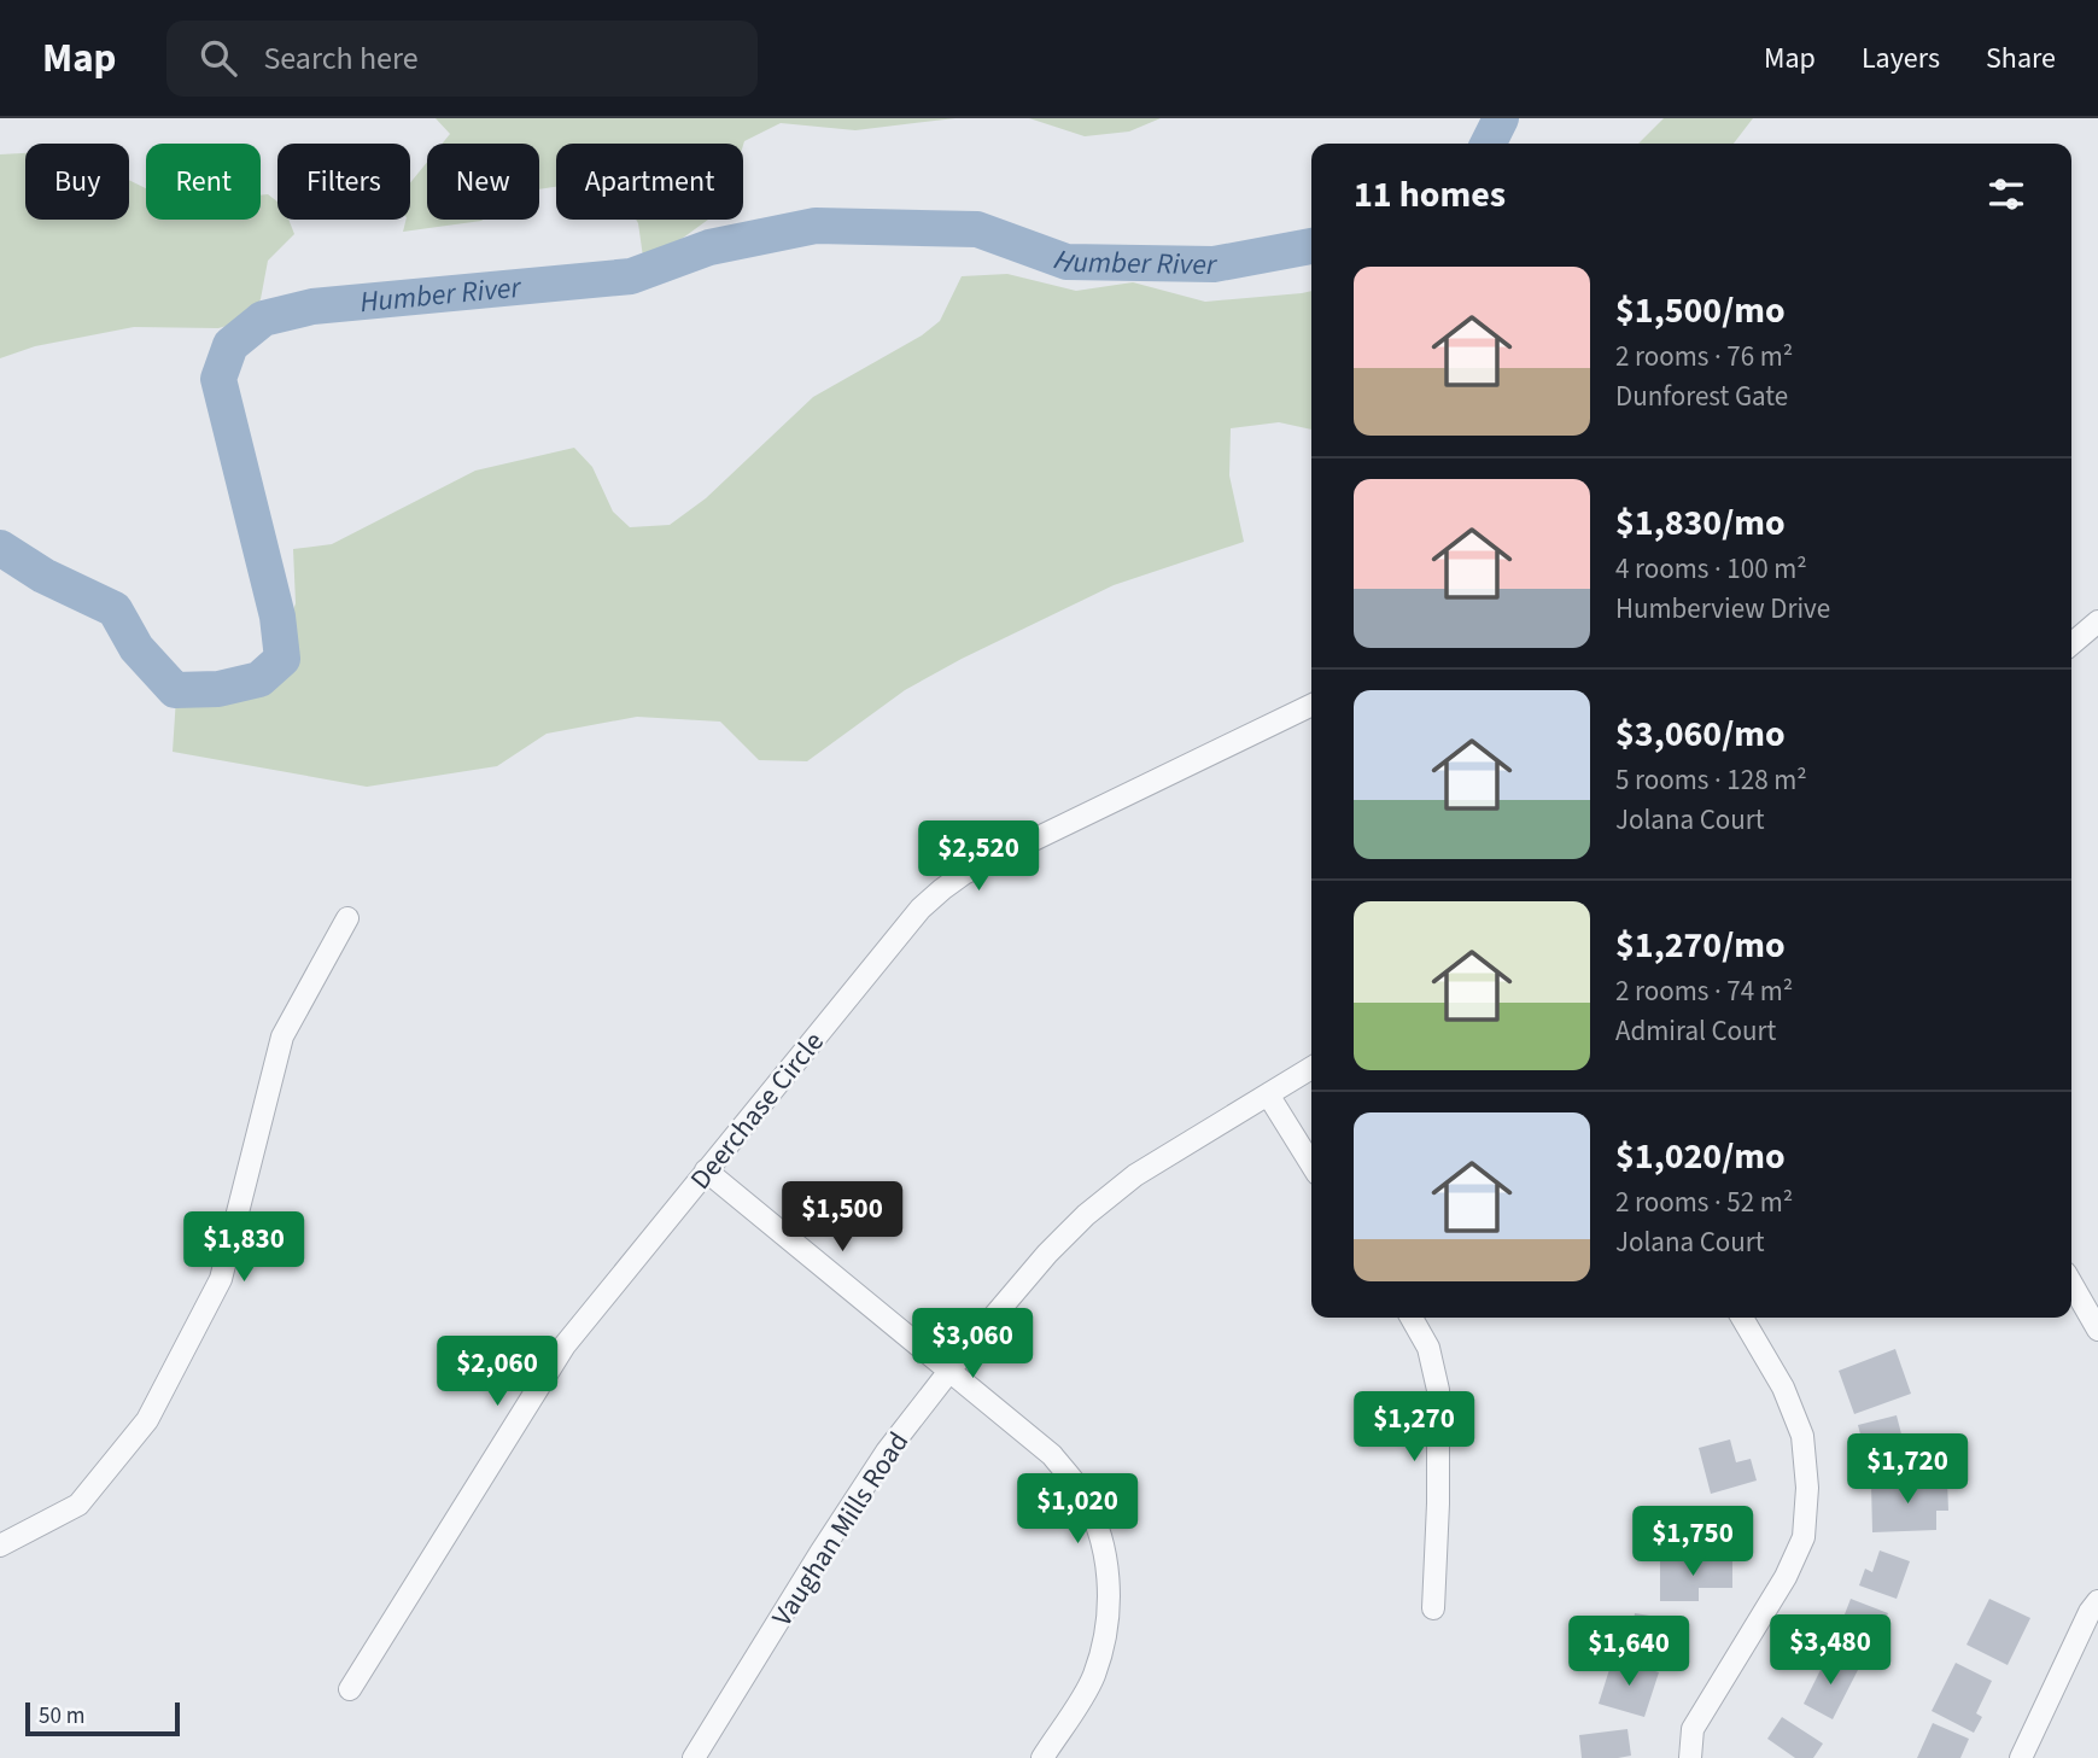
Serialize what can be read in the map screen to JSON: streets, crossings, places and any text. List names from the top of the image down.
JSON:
{
  "streets": {
    "street": ["Deerchase Circle", "Vaughan Mills Road"]
  },
  "water": ["Humber River"],
  "scale_bar": "50 m",
  "page": {
    "header": "Map",
    "search": "Search here",
    "nav": ["Map", "Layers", "Share"],
    "chip": [
      "Buy",
      "Rent",
      "Filters",
      "New",
      "Apartment"
    ],
    "heading": "11 homes",
    "list": [
      {
        "name": "$1,500/mo",
        "note": "2 rooms · 76 m² · Dunforest Gate"
      },
      {
        "name": "$1,830/mo",
        "note": "4 rooms · 100 m² · Humberview Drive"
      },
      {
        "name": "$3,060/mo",
        "note": "5 rooms · 128 m² · Jolana Court"
      },
      {
        "name": "$1,270/mo",
        "note": "2 rooms · 74 m² · Admiral Court"
      },
      {
        "name": "$1,020/mo",
        "note": "2 rooms · 52 m² · Jolana Court"
      }
    ],
    "price": [
      "$2,520",
      "$1,500",
      "$1,830",
      "$3,060",
      "$2,060",
      "$1,270",
      "$1,720",
      "$1,020",
      "$1,750",
      "$3,480",
      "$1,640"
    ],
    "scale": "50 m"
  }
}
